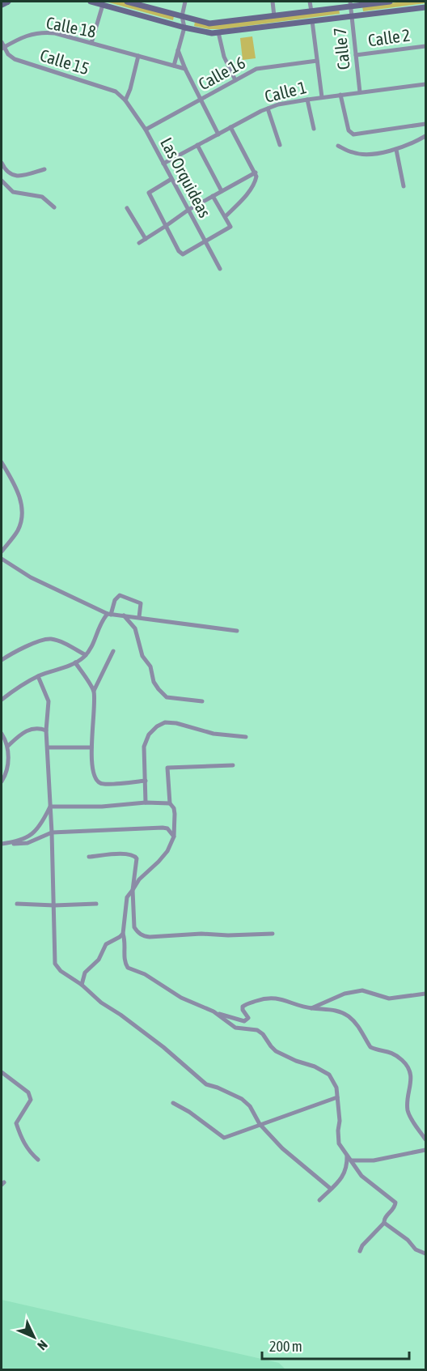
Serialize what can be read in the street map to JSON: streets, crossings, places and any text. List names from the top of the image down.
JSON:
{
  "streets": {
    "street": [
      "Calle 18",
      "Calle 2",
      "Calle 7",
      "Calle 15",
      "Calle 16",
      "Calle 1",
      "Las Orquideas"
    ]
  },
  "crossings": [
    ["Calle 18", "Calle 15"],
    ["Calle 2", "Calle 7"],
    ["Calle 7", "Calle 1"],
    ["Calle 15", "Las Orquideas"],
    ["Calle 16", "Las Orquideas"],
    ["Calle 1", "Las Orquideas"]
  ],
  "scale_bar": "200 m",
  "north": "bottom right"
}
